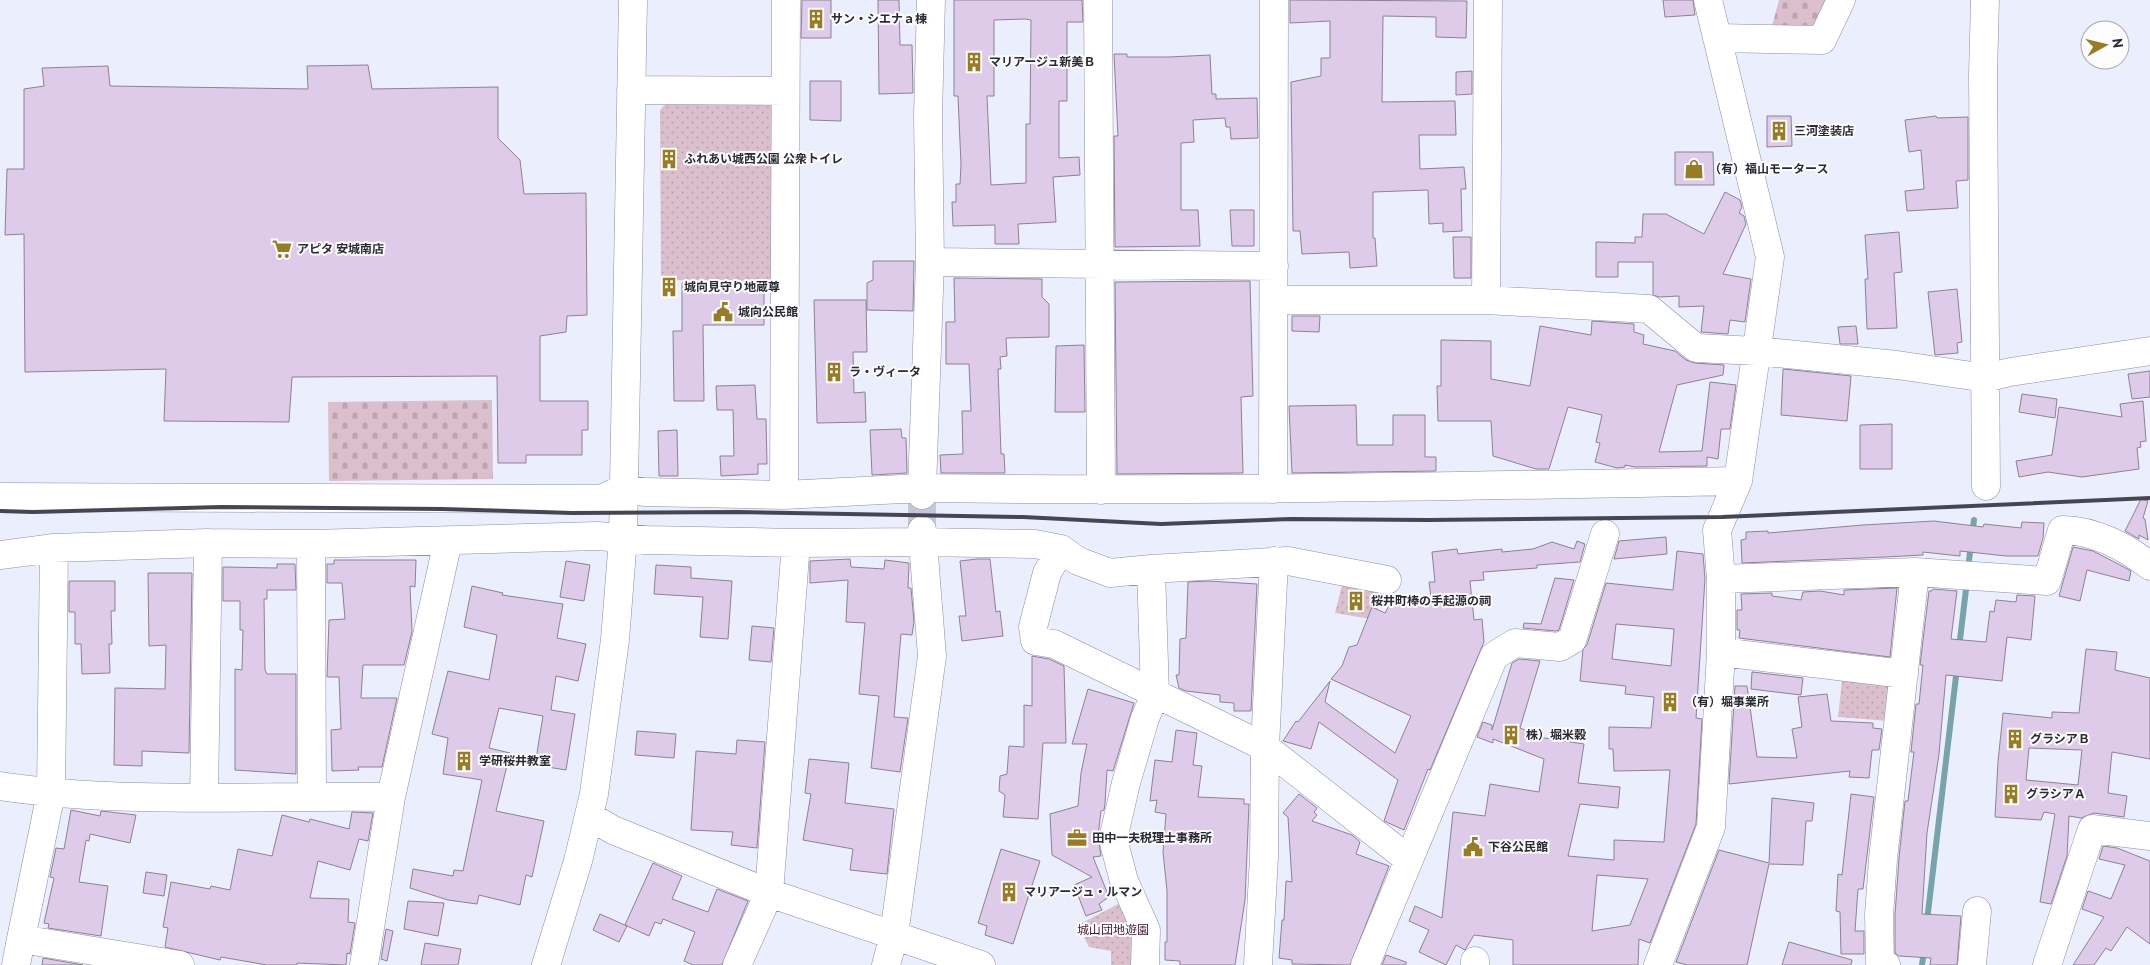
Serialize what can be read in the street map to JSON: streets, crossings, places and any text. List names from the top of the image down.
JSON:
{
  "parks": ["城山団地遊園"],
  "places": {
    "building": [
      "サン・シエナａ棟",
      "マリアージュ新美Ｂ",
      "三河塗装店",
      "ふれあい城西公園 公衆トイレ",
      "城向見守り地蔵尊",
      "ラ・ヴィータ",
      "桜井町棒の手起源の祠",
      "（有）堀事業所",
      "株）堀米穀",
      "グラシアＢ",
      "学研桜井教室",
      "グラシアＡ",
      "マリアージュ・ルマン"
    ],
    "shop": ["（有）福山モータース"],
    "supermarket": ["アピタ 安城南店"],
    "public building": ["城向公民館", "下谷公民館"],
    "office": ["田中一夫税理士事務所"]
  },
  "north": "right"
}
